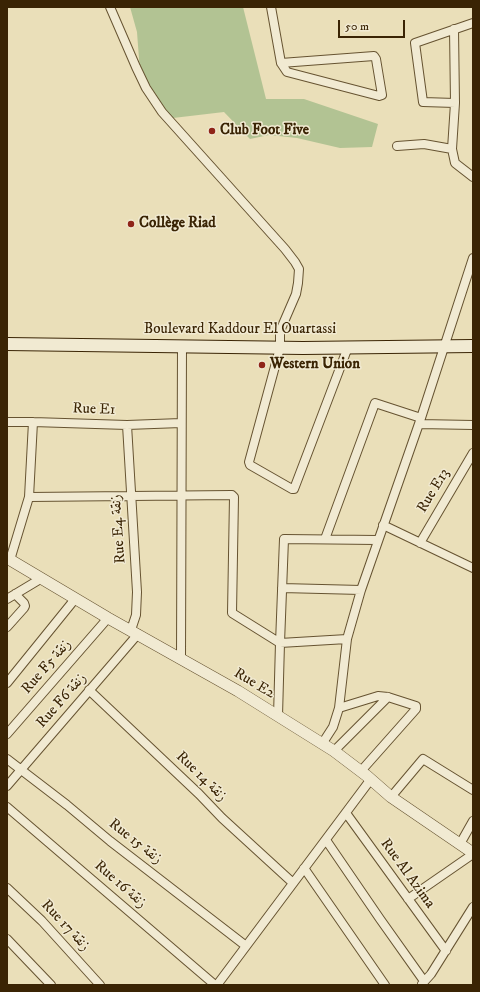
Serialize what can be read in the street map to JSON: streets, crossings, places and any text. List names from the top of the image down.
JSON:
{
  "streets": {
    "main road": ["Boulevard Kaddour El Ouartassi"],
    "street": [
      "Rue E1",
      "Rue E13",
      "Rue E4 زنقة",
      "Rue F5 زنقة",
      "Rue E2",
      "Rue F6 زنقة",
      "Rue 14 زنقة",
      "Rue 15 زنقة",
      "Rue Al Azima",
      "Rue 16 زنقة",
      "Rue 17 زنقة"
    ]
  },
  "crossings": [
    ["Rue E1", "Rue E4 زنقة"],
    ["Rue E4 زنقة", "Rue E2"],
    ["Rue E4 زنقة", "Rue F6 زنقة"],
    ["Rue F5 زنقة", "Rue E2"],
    ["Rue E2", "Rue F6 زنقة"],
    ["Rue F6 زنقة", "Rue 14 زنقة"],
    ["Rue F6 زنقة", "Rue 15 زنقة"]
  ],
  "places": ["Club Foot Five", "Collège Riad", "Western Union"],
  "scale_bar": "50 m"
}
